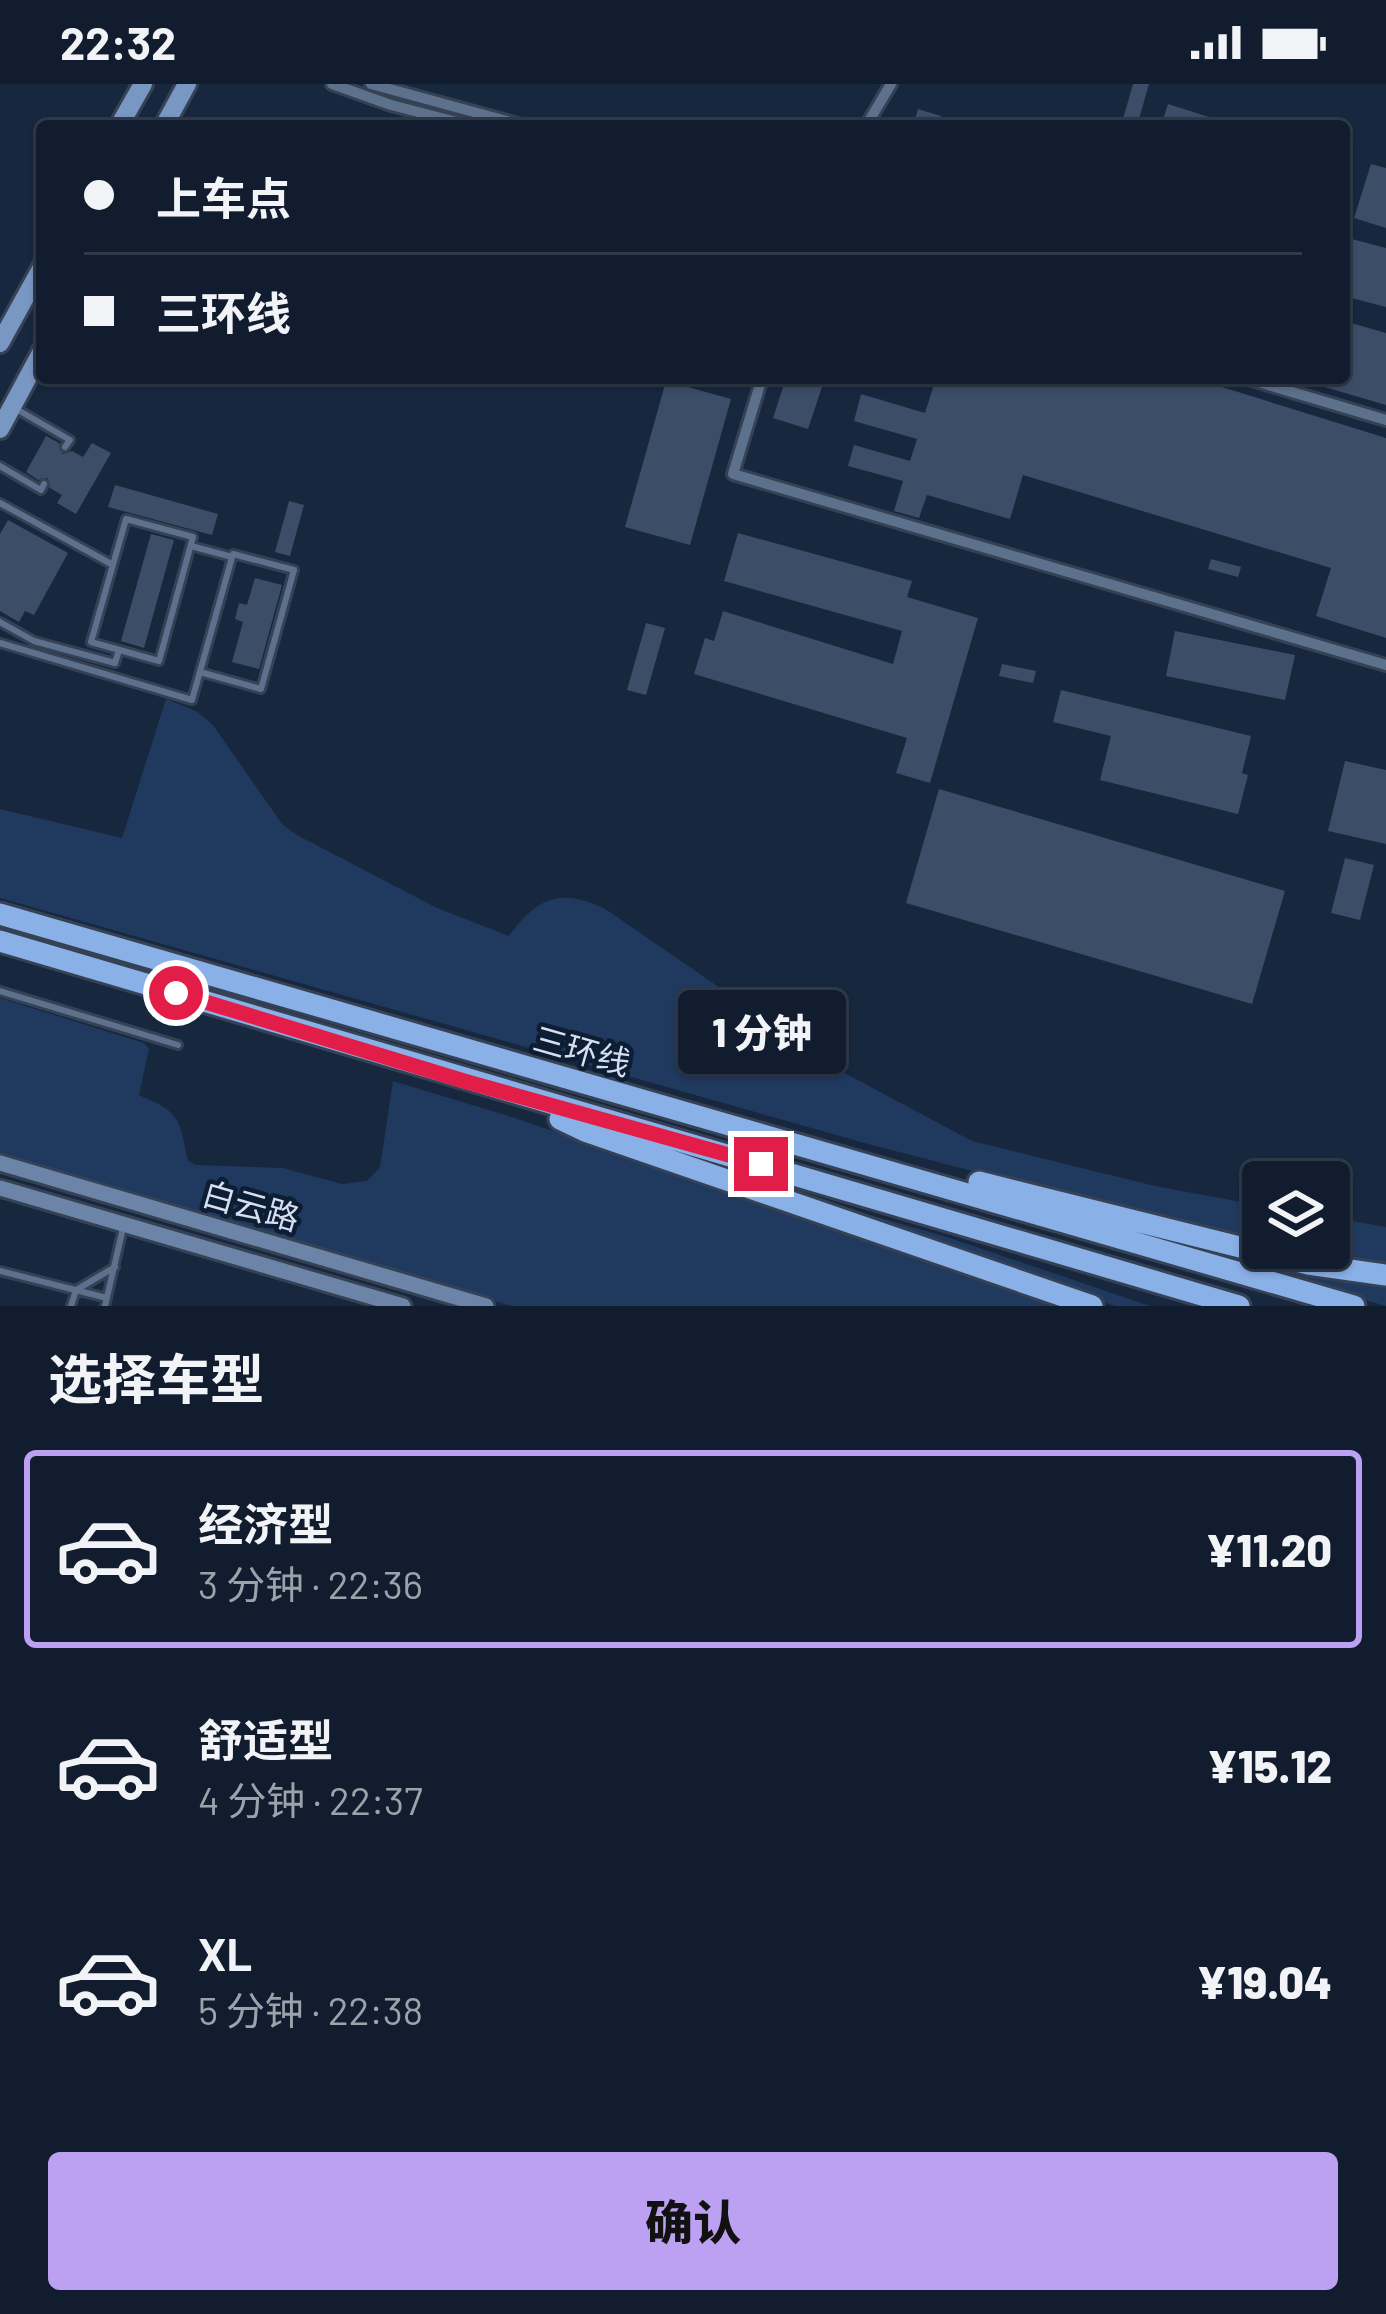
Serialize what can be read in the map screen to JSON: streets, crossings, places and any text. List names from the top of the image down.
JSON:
{
  "streets": {
    "highway": ["三环线"],
    "street": ["白云路"]
  },
  "page": {
    "status": "22:32",
    "banner": ["上车点", "三环线"],
    "bubble": "1 分钟",
    "heading": "选择车型",
    "list": [
      {
        "name": "经济型",
        "note": "3 分钟 · 22:36",
        "value": "¥11.20"
      },
      {
        "name": "舒适型",
        "note": "4 分钟 · 22:37",
        "value": "¥15.12"
      },
      {
        "name": "XL",
        "note": "5 分钟 · 22:38",
        "value": "¥19.04"
      }
    ],
    "buttons": "确认"
  }
}
